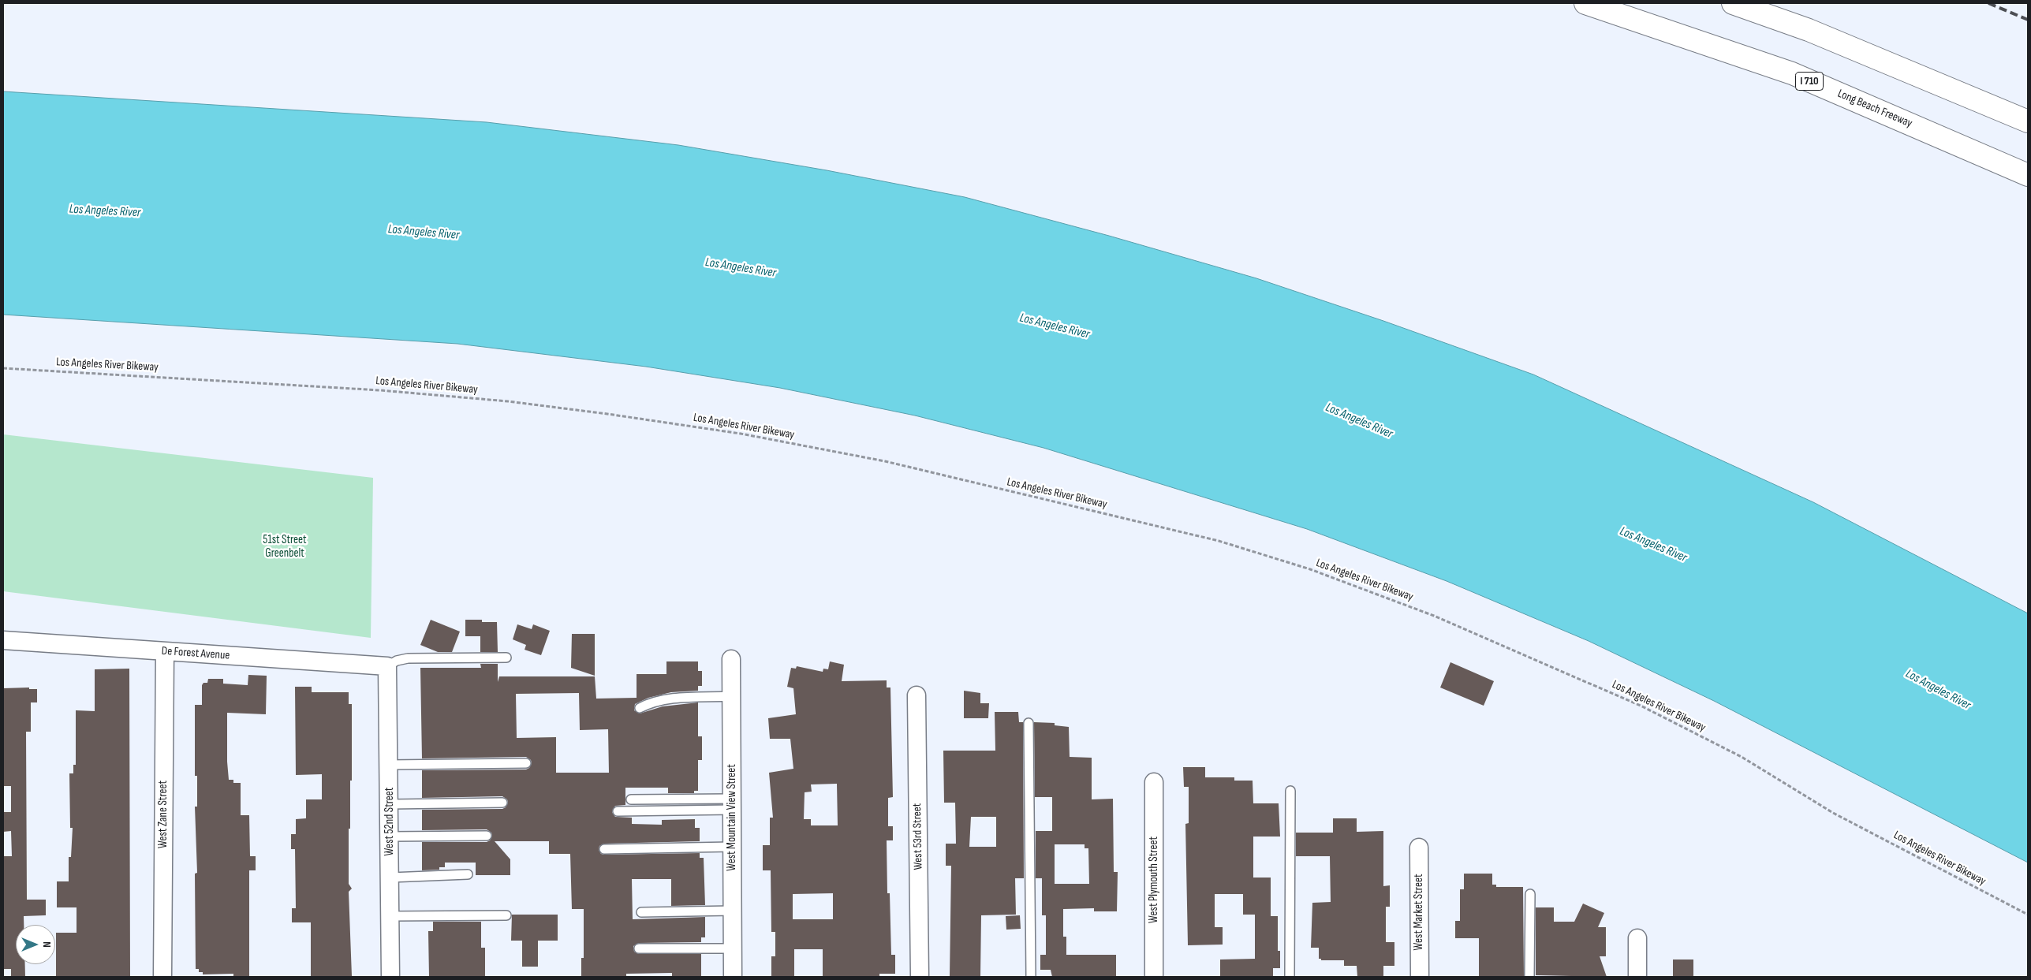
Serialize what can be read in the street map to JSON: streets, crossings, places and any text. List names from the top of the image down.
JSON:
{
  "streets": {
    "highway": ["I 710", "Long Beach Freeway"],
    "street": [
      "De Forest Avenue",
      "West Zane Street",
      "West Mountain View Street",
      "West 52nd Street",
      "West 53rd Street",
      "West Plymouth Street",
      "West Market Street"
    ],
    "path": ["Los Angeles River Bikeway"]
  },
  "crossings": [
    ["De Forest Avenue", "West Zane Street"],
    ["De Forest Avenue", "West 52nd Street"]
  ],
  "water": ["Los Angeles River"],
  "parks": ["51st Street Greenbelt"],
  "north": "right"
}
